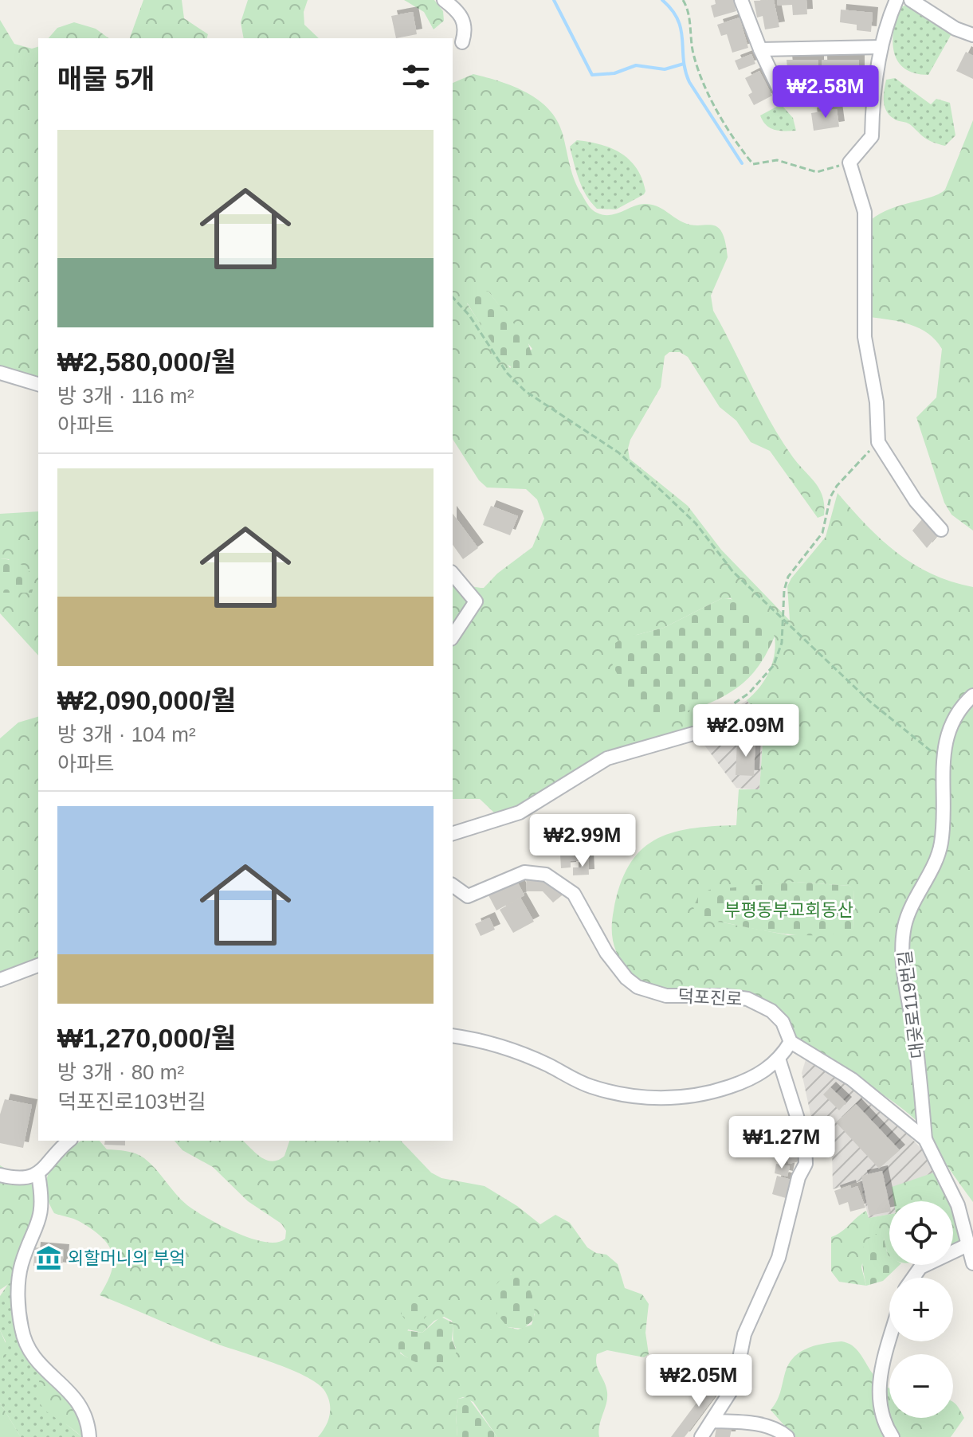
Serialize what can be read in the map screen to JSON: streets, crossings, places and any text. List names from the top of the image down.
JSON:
{
  "streets": {
    "street": ["덕포진로", "대곶로119번길"]
  },
  "crossings": [
    ["덕포진로", "대곶로119번길"]
  ],
  "parks": ["부평동부교회동산"],
  "places": {
    "museum": ["외할머니의 부엌"]
  },
  "page": {
    "heading": "매물 5개",
    "price": [
      "₩2.58M",
      "₩2.09M",
      "₩2.99M",
      "₩1.27M",
      "₩2.05M"
    ],
    "list": [
      {
        "name": "₩2,580,000/월",
        "note": "방 3개 · 116 m² · 아파트"
      },
      {
        "name": "₩2,090,000/월",
        "note": "방 3개 · 104 m² · 아파트"
      },
      {
        "name": "₩1,270,000/월",
        "note": "방 3개 · 80 m² · 덕포진로103번길"
      }
    ],
    "map_buttons": ["+", "−"]
  }
}
